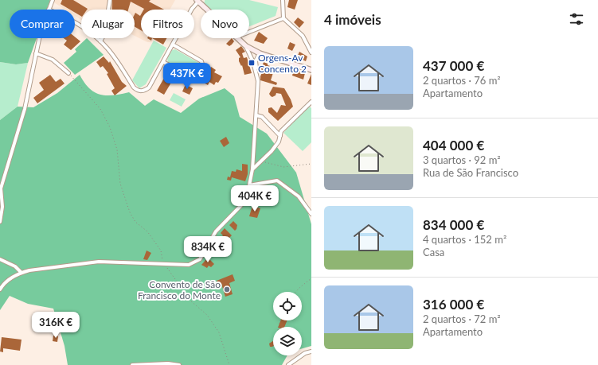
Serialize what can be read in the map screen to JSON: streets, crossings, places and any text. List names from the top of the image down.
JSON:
{
  "places": {
    "transit": ["Orgens-Av Concento 2"],
    "other": ["Convento de São Francisco do Monte"]
  },
  "page": {
    "heading": "4 imóveis",
    "chip": [
      "Comprar",
      "Alugar",
      "Filtros",
      "Novo"
    ],
    "list": [
      {
        "name": "437 000 €",
        "note": "2 quartos · 76 m² · Apartamento"
      },
      {
        "name": "404 000 €",
        "note": "3 quartos · 92 m² · Rua de São Francisco"
      },
      {
        "name": "834 000 €",
        "note": "4 quartos · 152 m² · Casa"
      },
      {
        "name": "316 000 €",
        "note": "2 quartos · 72 m² · Apartamento"
      }
    ],
    "price": [
      "437K €",
      "404K €",
      "834K €",
      "316K €"
    ]
  }
}
